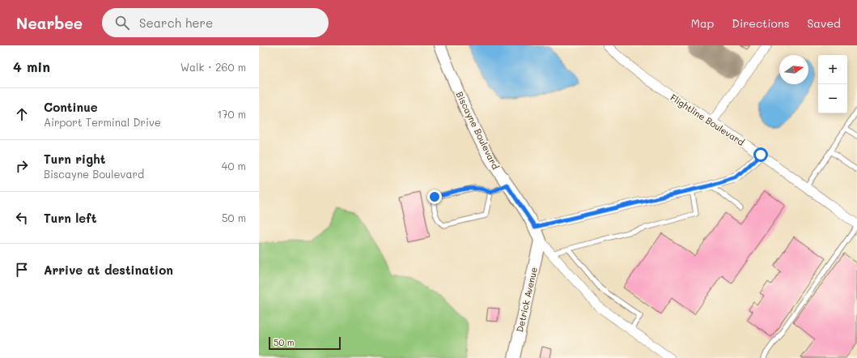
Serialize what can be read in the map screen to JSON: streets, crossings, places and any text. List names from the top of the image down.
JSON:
{
  "streets": {
    "street": ["Flightline Boulevard", "Biscayne Boulevard", "Detrick Avenue"]
  },
  "crossings": [
    ["Biscayne Boulevard", "Detrick Avenue"]
  ],
  "scale_bar": "50 m",
  "north": "right",
  "page": {
    "header": "Nearbee",
    "search": "Search here",
    "nav": ["Map", "Directions", "Saved"],
    "heading": ["4 min", "Walk · 260 m"],
    "map_buttons": ["+", "−"],
    "list": [
      ["Continue", "Airport Terminal Drive", "170 m"],
      ["Turn right", "Biscayne Boulevard", "40 m"],
      ["Turn left", "50 m"],
      "Arrive at destination"
    ],
    "scale": "50 m"
  }
}
